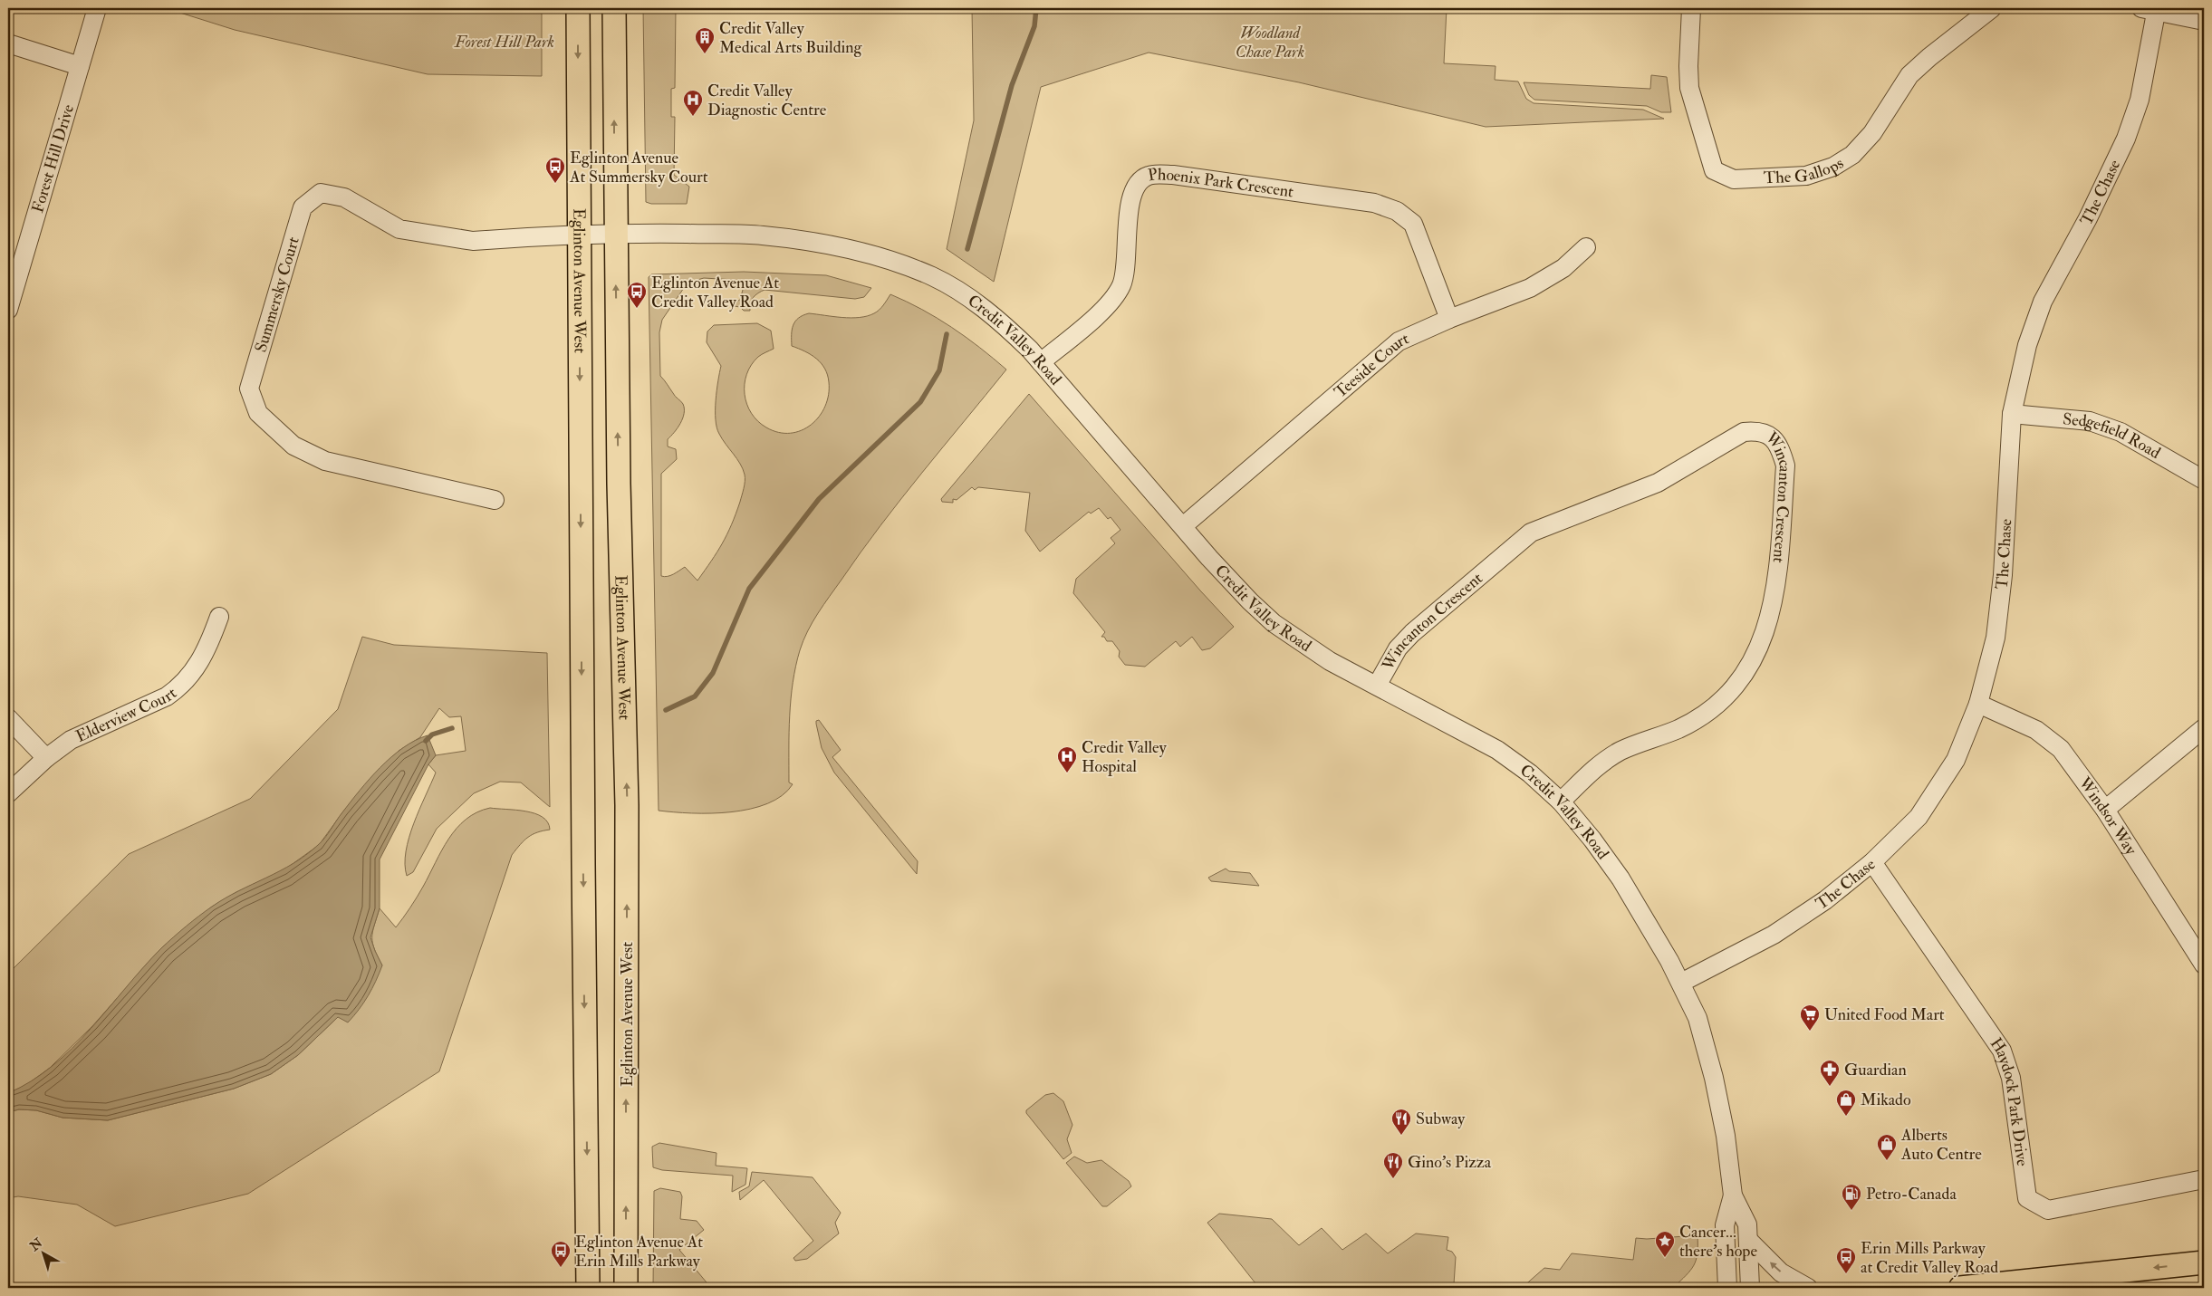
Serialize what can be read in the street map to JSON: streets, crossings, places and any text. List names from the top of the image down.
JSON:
{
  "streets": {
    "main road": ["Eglinton Avenue West"],
    "street": [
      "Forest Hill Drive",
      "The Gallops",
      "Phoenix Park Crescent",
      "The Chase",
      "Summersky Court",
      "Credit Valley Road",
      "Teeside Court",
      "Sedgefield Road",
      "Wincanton Crescent",
      "Elderview Court",
      "Windsor Way",
      "Haydock Park Drive"
    ]
  },
  "crossings": [
    ["Phoenix Park Crescent", "Credit Valley Road"],
    ["Phoenix Park Crescent", "Teeside Court"],
    ["The Chase", "Credit Valley Road"],
    ["The Chase", "Sedgefield Road"],
    ["The Chase", "Windsor Way"],
    ["The Chase", "Haydock Park Drive"],
    ["Eglinton Avenue West", "Summersky Court"],
    ["Eglinton Avenue West", "Credit Valley Road"],
    ["Summersky Court", "Credit Valley Road"],
    ["Credit Valley Road", "Teeside Court"],
    ["Credit Valley Road", "Wincanton Crescent"]
  ],
  "parks": ["Woodland Chase Park", "Forest Hill Park"],
  "places": {
    "building": ["Credit Valley Medical Arts Building"],
    "hospital": ["Credit Valley Diagnostic Centre", "Credit Valley Hospital"],
    "bus stop": [
      "Eglinton Avenue At Summersky Court",
      "Eglinton Avenue At Credit Valley Road",
      "Eglinton Avenue At Erin Mills Parkway",
      "Erin Mills Parkway at Credit Valley Road"
    ],
    "supermarket": ["United Food Mart"],
    "pharmacy": ["Guardian"],
    "shop": ["Mikado", "Alberts Auto Centre"],
    "restaurant": ["Subway", "Gino's Pizza"],
    "fuel station": ["Petro-Canada"],
    "place": ["Cancer… there’s hope"]
  },
  "north": "top left"
}
